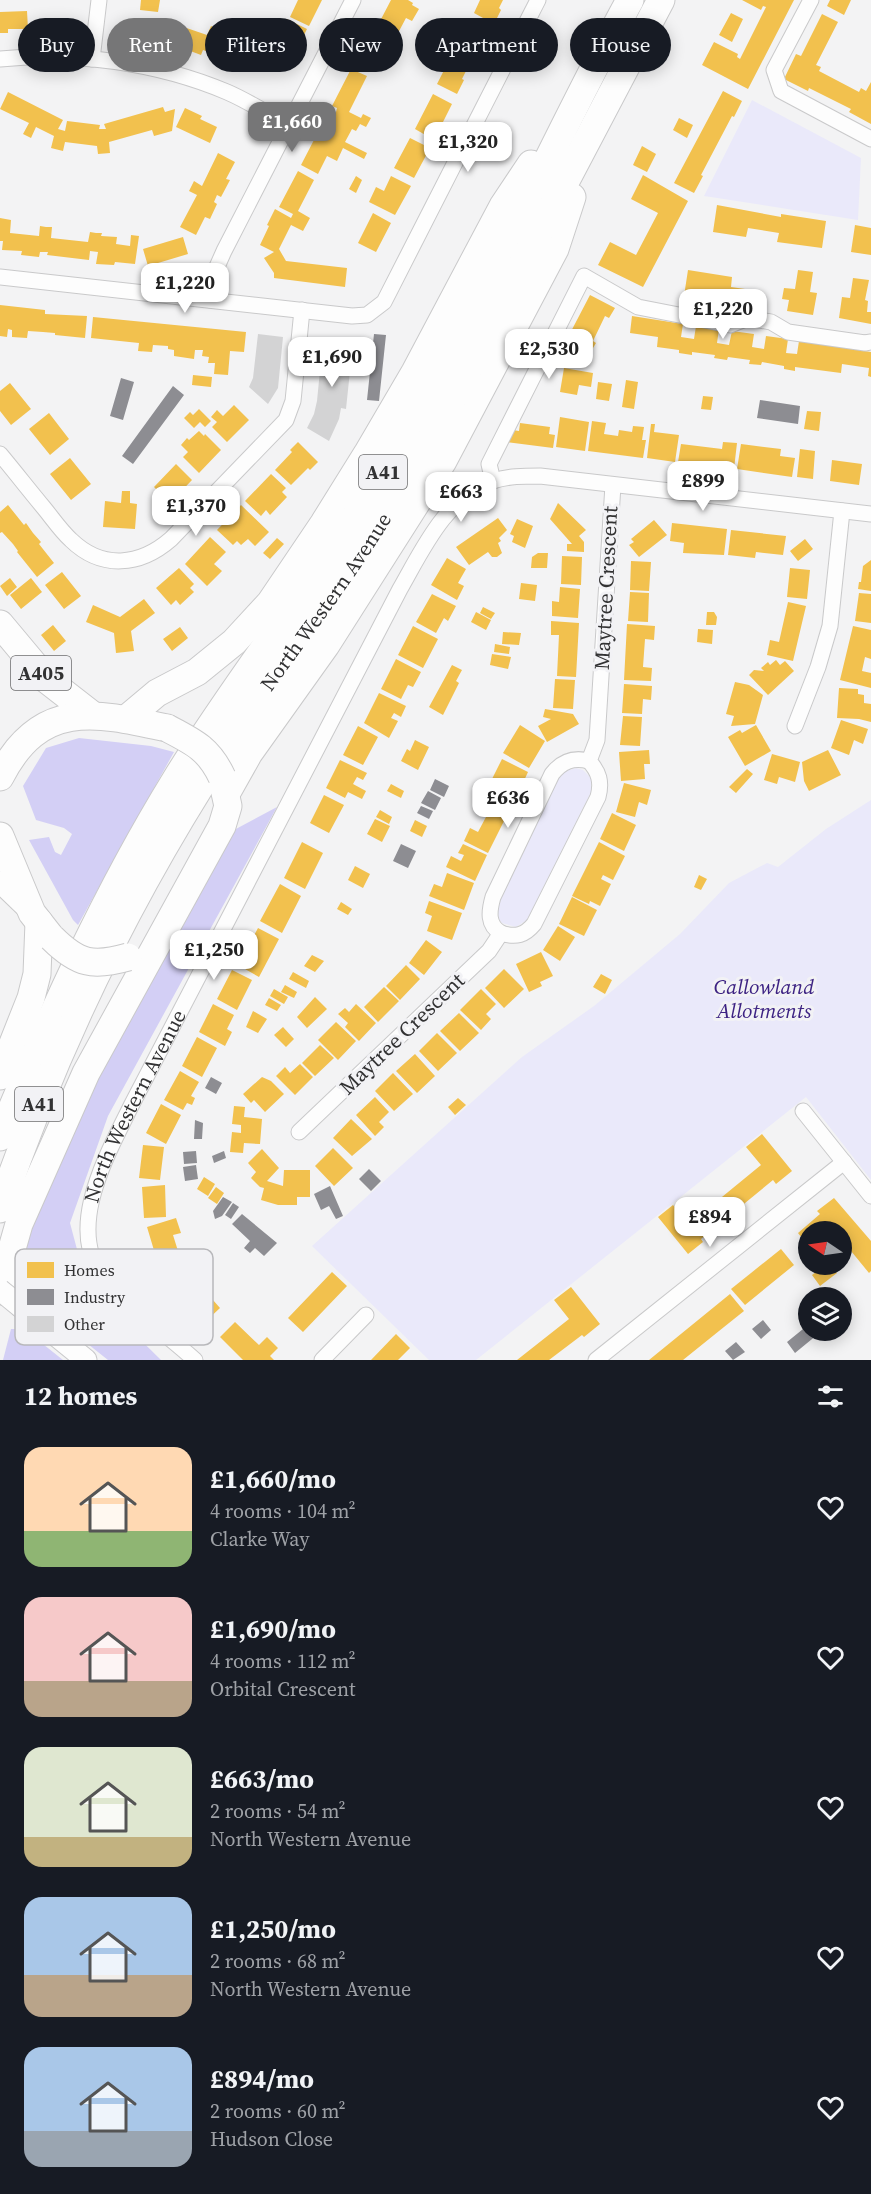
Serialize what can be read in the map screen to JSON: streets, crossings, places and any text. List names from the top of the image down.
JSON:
{
  "streets": {
    "highway": ["A41", "North Western Avenue", "A405"],
    "street": ["Maytree Crescent"]
  },
  "crossings": [
    ["Maytree Crescent", "North Western Avenue"]
  ],
  "parks": ["Callowland Allotments"],
  "legend": ["Homes", "Industry", "Other"],
  "north": "left",
  "page": {
    "chip": [
      "Buy",
      "Rent",
      "Filters",
      "New",
      "Apartment",
      "House"
    ],
    "price": [
      "£1,660",
      "£1,320",
      "£1,220",
      "£1,220",
      "£2,530",
      "£1,690",
      "£899",
      "£663",
      "£1,370",
      "£636",
      "£1,250",
      "£894"
    ],
    "heading": "12 homes",
    "list": [
      {
        "name": "£1,660/mo",
        "note": "4 rooms · 104 m² · Clarke Way"
      },
      {
        "name": "£1,690/mo",
        "note": "4 rooms · 112 m² · Orbital Crescent"
      },
      {
        "name": "£663/mo",
        "note": "2 rooms · 54 m² · North Western Avenue"
      },
      {
        "name": "£1,250/mo",
        "note": "2 rooms · 68 m² · North Western Avenue"
      },
      {
        "name": "£894/mo",
        "note": "2 rooms · 60 m² · Hudson Close"
      }
    ]
  }
}
